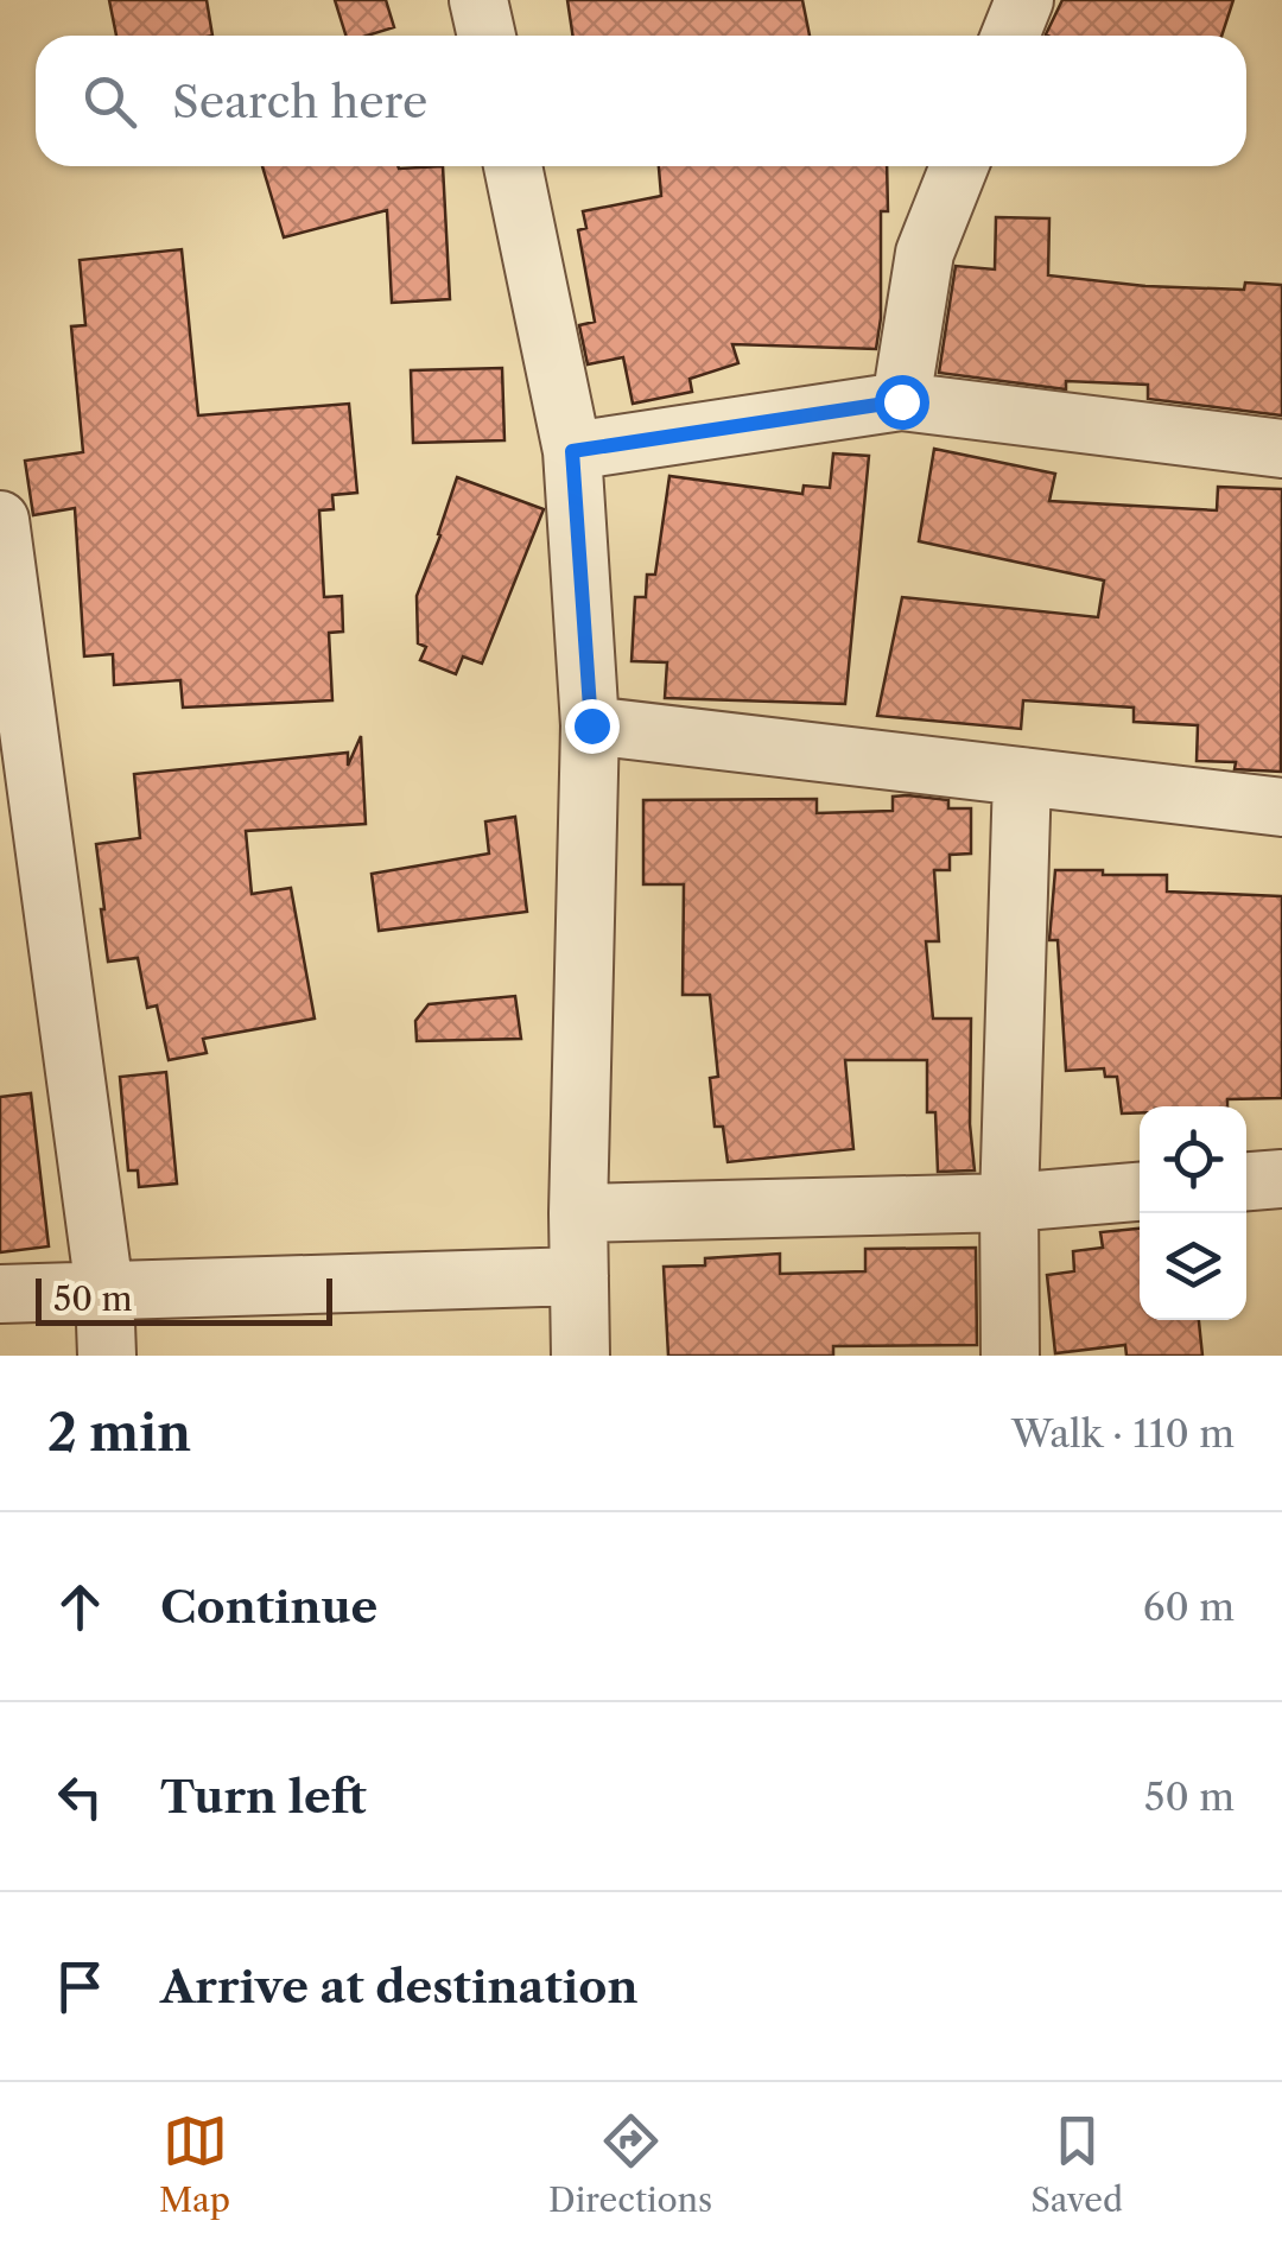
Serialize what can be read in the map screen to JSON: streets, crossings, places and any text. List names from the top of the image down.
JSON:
{
  "scale_bar": "50 m",
  "page": {
    "search": "Search here",
    "scale": "50 m",
    "heading": ["2 min", "Walk · 110 m"],
    "list": [
      ["Continue", "60 m"],
      ["Turn left", "50 m"],
      "Arrive at destination"
    ],
    "nav": ["Map", "Directions", "Saved"]
  }
}
